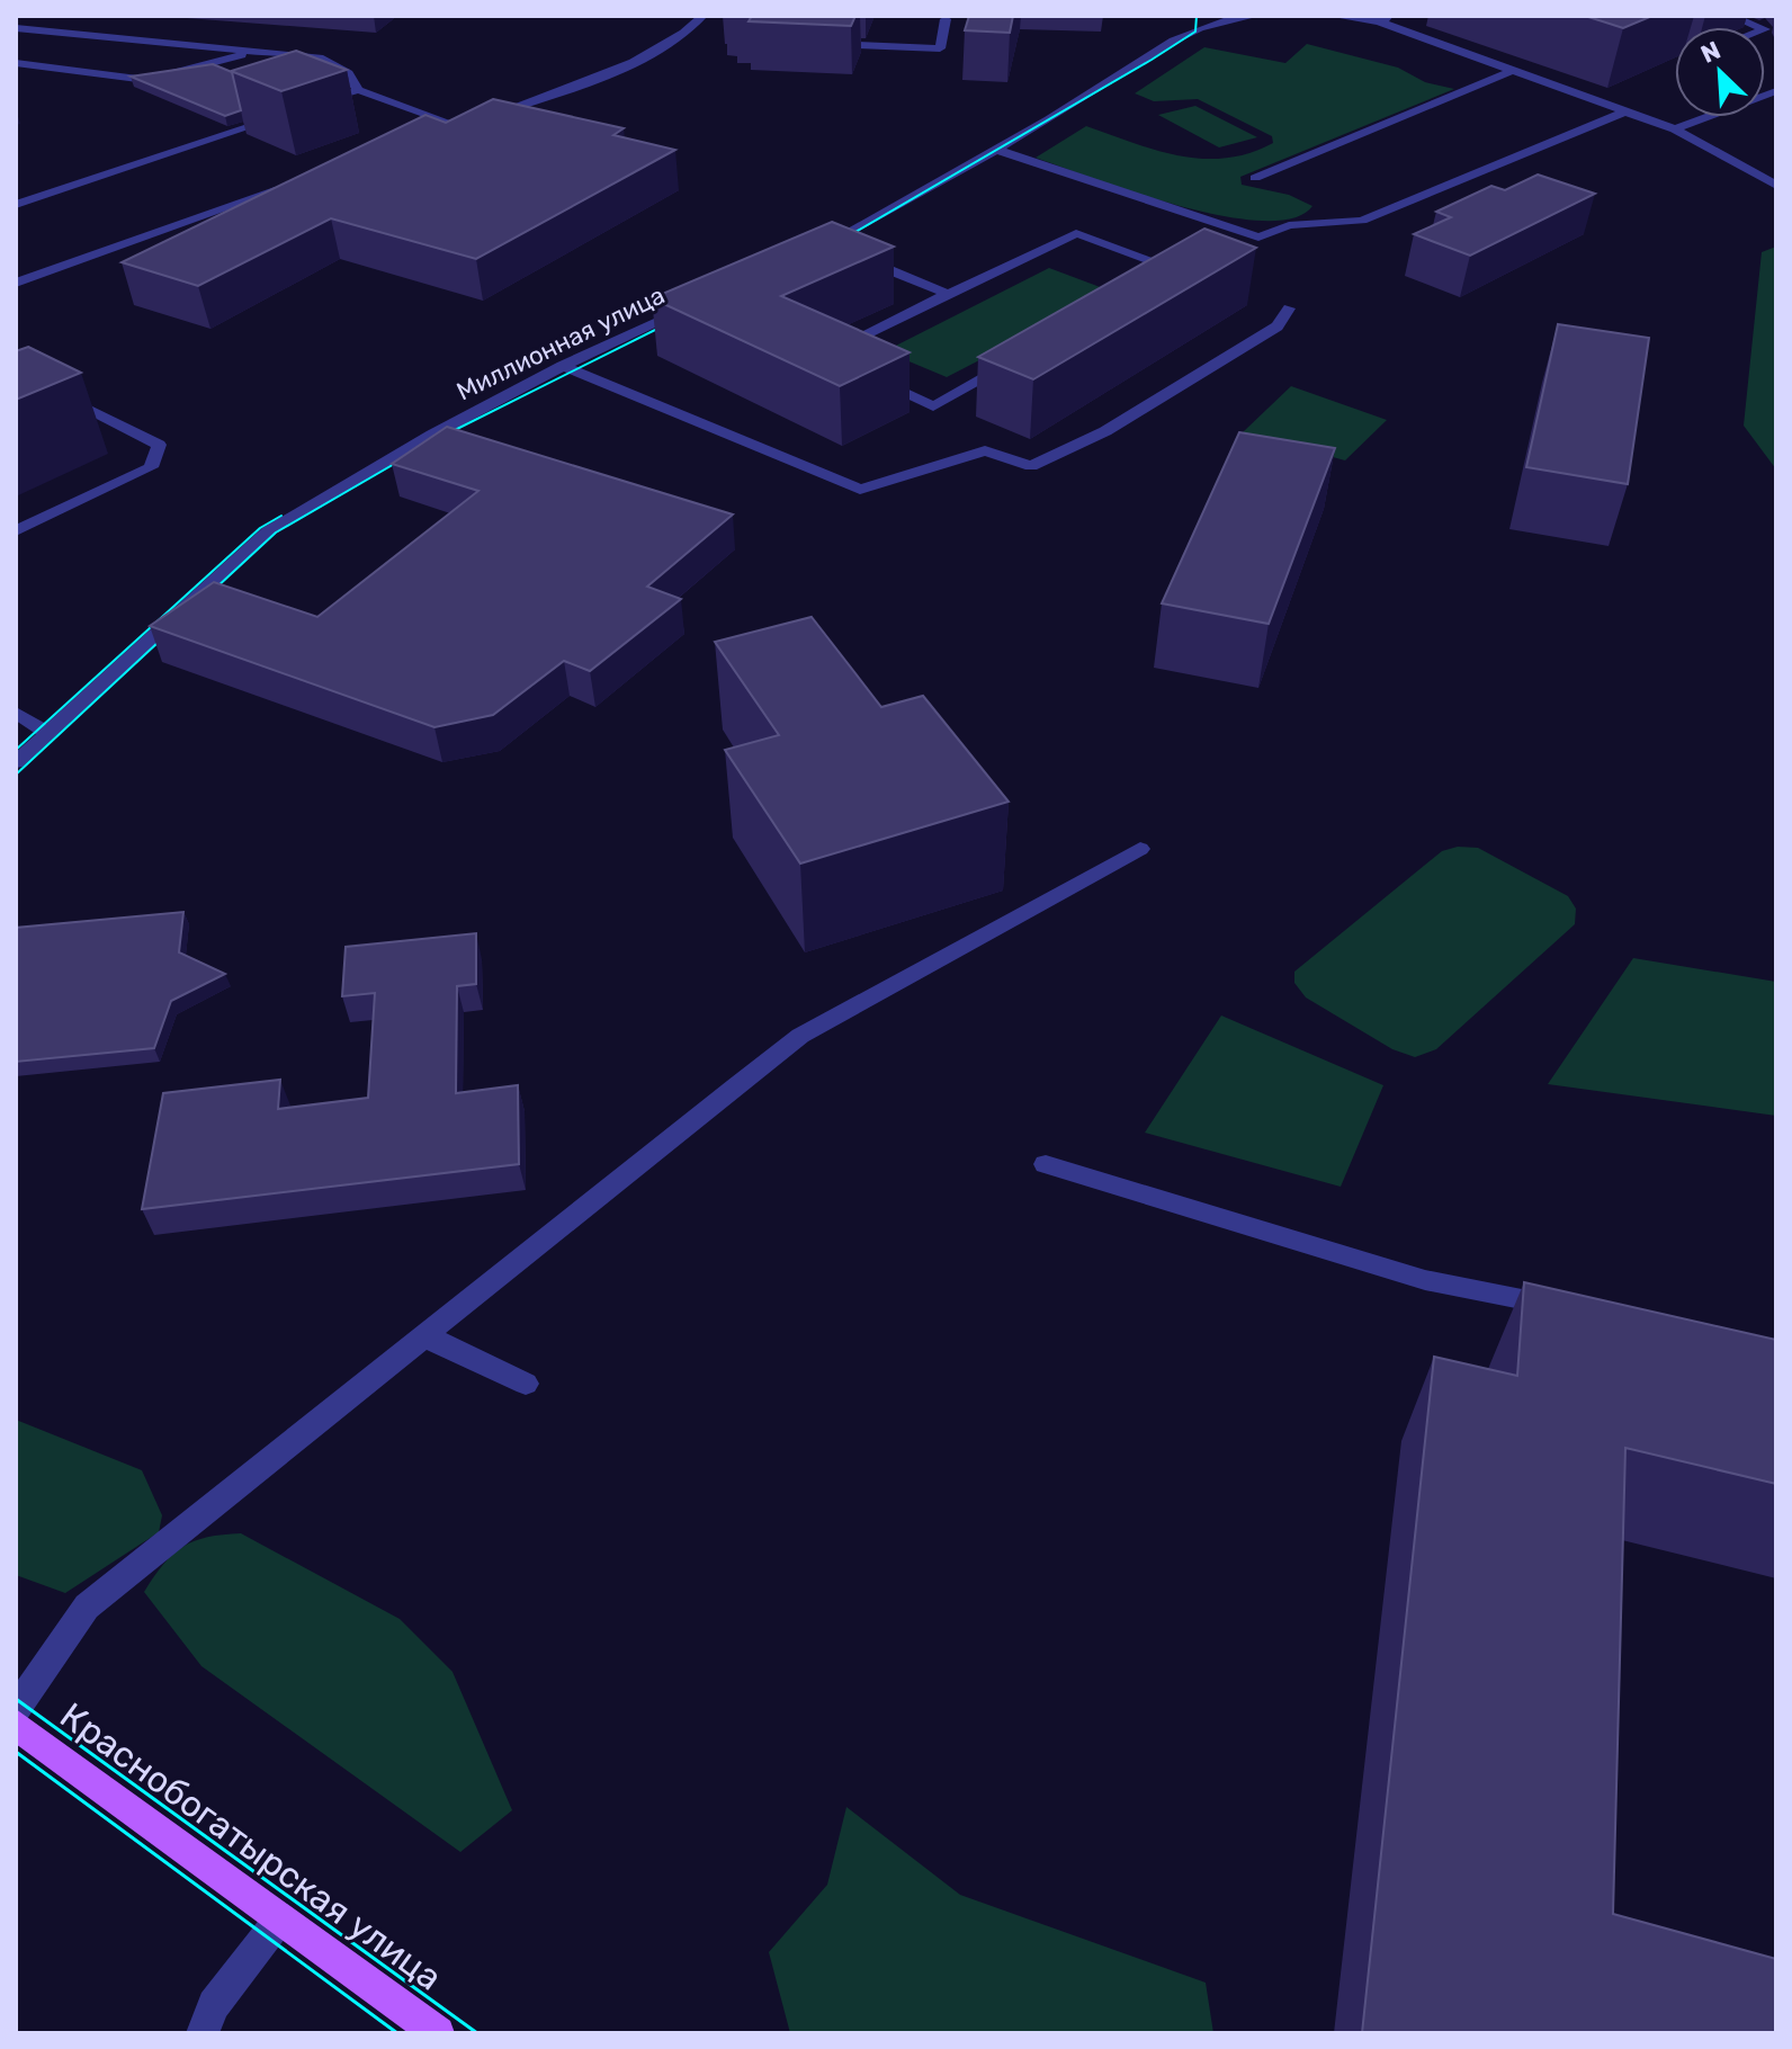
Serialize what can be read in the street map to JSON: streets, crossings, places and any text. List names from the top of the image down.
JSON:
{
  "streets": {
    "main road": ["Краснобогатырская улица"],
    "street": ["Миллионная улица"]
  },
  "north": "top left"
}
